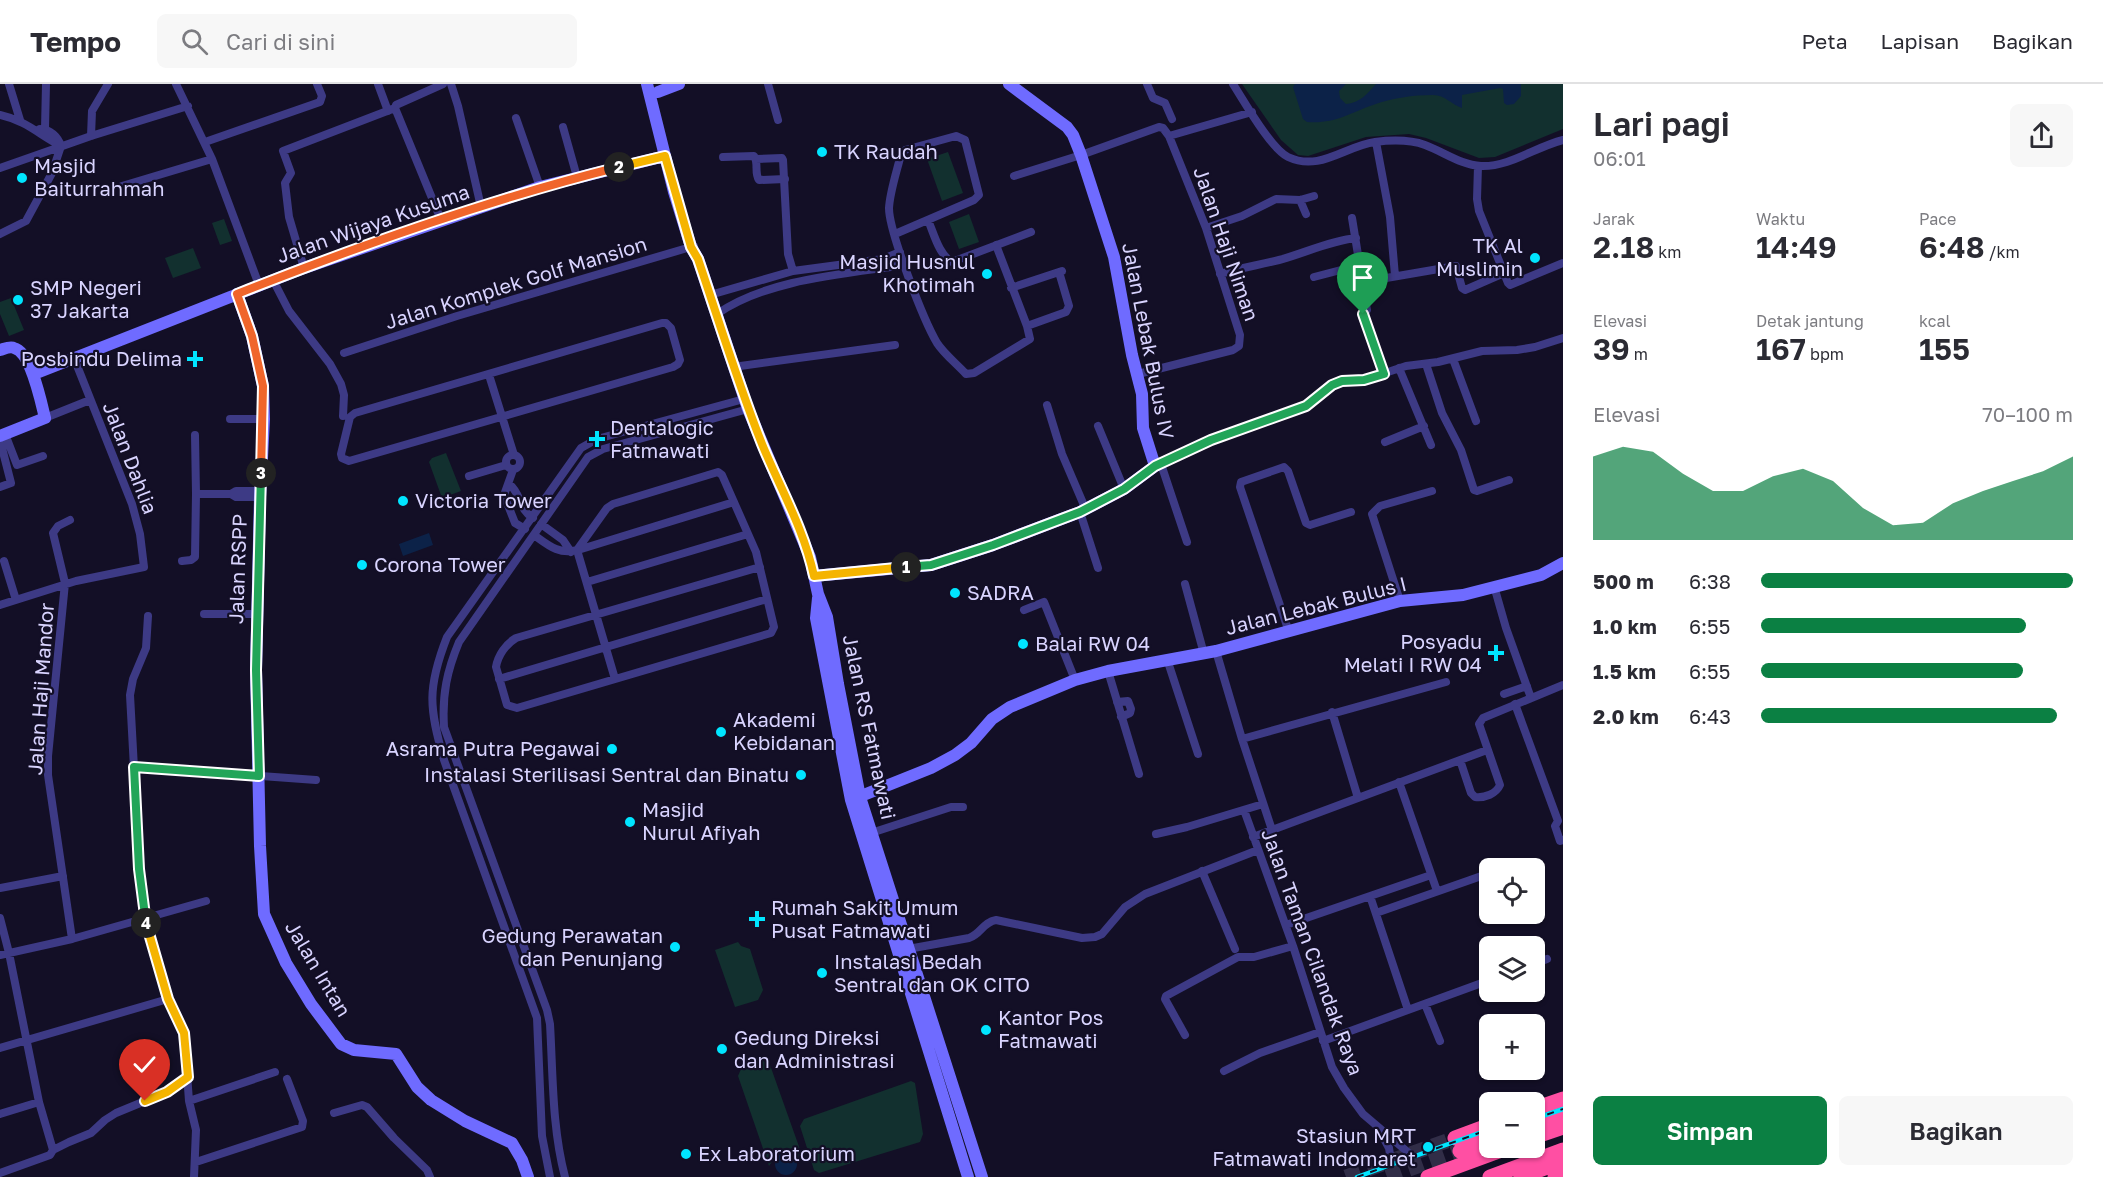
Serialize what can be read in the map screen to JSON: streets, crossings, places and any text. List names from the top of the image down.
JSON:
{
  "streets": {
    "street": [
      "Jalan Wijaya Kusuma",
      "Jalan Haji Niman",
      "Jalan Komplek Golf Mansion",
      "Jalan Lebak Bulus IV",
      "Jalan Dahlia",
      "Jalan RSPP",
      "Jalan Lebak Bulus I",
      "Jalan Haji Mandor",
      "Jalan RS Fatmawati",
      "Jalan Taman Cilandak Raya",
      "Jalan Intan"
    ]
  },
  "crossings": [
    ["Jalan Wijaya Kusuma", "Jalan Dahlia"],
    ["Jalan Wijaya Kusuma", "Jalan RSPP"],
    ["Jalan Wijaya Kusuma", "Jalan RS Fatmawati"],
    ["Jalan Haji Niman", "Jalan Lebak Bulus IV"],
    ["Jalan Komplek Golf Mansion", "Jalan RS Fatmawati"],
    ["Jalan Dahlia", "Jalan Haji Mandor"],
    ["Jalan RSPP", "Jalan Intan"],
    ["Jalan Lebak Bulus I", "Jalan RS Fatmawati"],
    ["Jalan Lebak Bulus I", "Jalan Taman Cilandak Raya"]
  ],
  "places": {
    "other": [
      "TK Raudah",
      "Masjid Baiturrahmah",
      "TK Al Muslimin",
      "Masjid Husnul Khotimah",
      "SMP Negeri 37 Jakarta",
      "Victoria Tower",
      "Corona Tower",
      "SADRA",
      "Balai RW 04",
      "Akademi Kebidanan",
      "Asrama Putra Pegawai",
      "Instalasi Sterilisasi Sentral dan Binatu",
      "Masjid Nurul Afiyah",
      "Gedung Perawatan dan Penunjang",
      "Instalasi Bedah Sentral dan OK CITO",
      "Kantor Pos Fatmawati",
      "Gedung Direksi dan Administrasi",
      "Stasiun MRT Fatmawati Indomaret",
      "Ex Laboratorium"
    ],
    "health": [
      "Posbindu Delima",
      "Dentalogic Fatmawati",
      "Posyadu Melati I RW 04",
      "Rumah Sakit Umum Pusat Fatmawati"
    ]
  },
  "page": {
    "header": "Tempo",
    "search": "Cari di sini",
    "nav": ["Peta", "Lapisan", "Bagikan"],
    "heading": ["Lari pagi", "06:01"],
    "pins": [
      "2",
      "3",
      "1",
      "4"
    ],
    "stats": [
      ["Jarak", "2.18 km"],
      ["Waktu", "14:49"],
      ["Pace", "6:48 /km"],
      ["Elevasi", "39 m"],
      ["Detak jantung", "167 bpm"],
      ["kcal", "155"]
    ],
    "chart": ["Elevasi", "70–100 m"],
    "list": [
      {
        "name": "500 m",
        "note": "6:38"
      },
      {
        "name": "1.0 km",
        "note": "6:55"
      },
      {
        "name": "1.5 km",
        "note": "6:55"
      },
      {
        "name": "2.0 km",
        "note": "6:43"
      }
    ],
    "map_buttons": ["+", "−"],
    "buttons": ["Simpan", "Bagikan"]
  }
}
